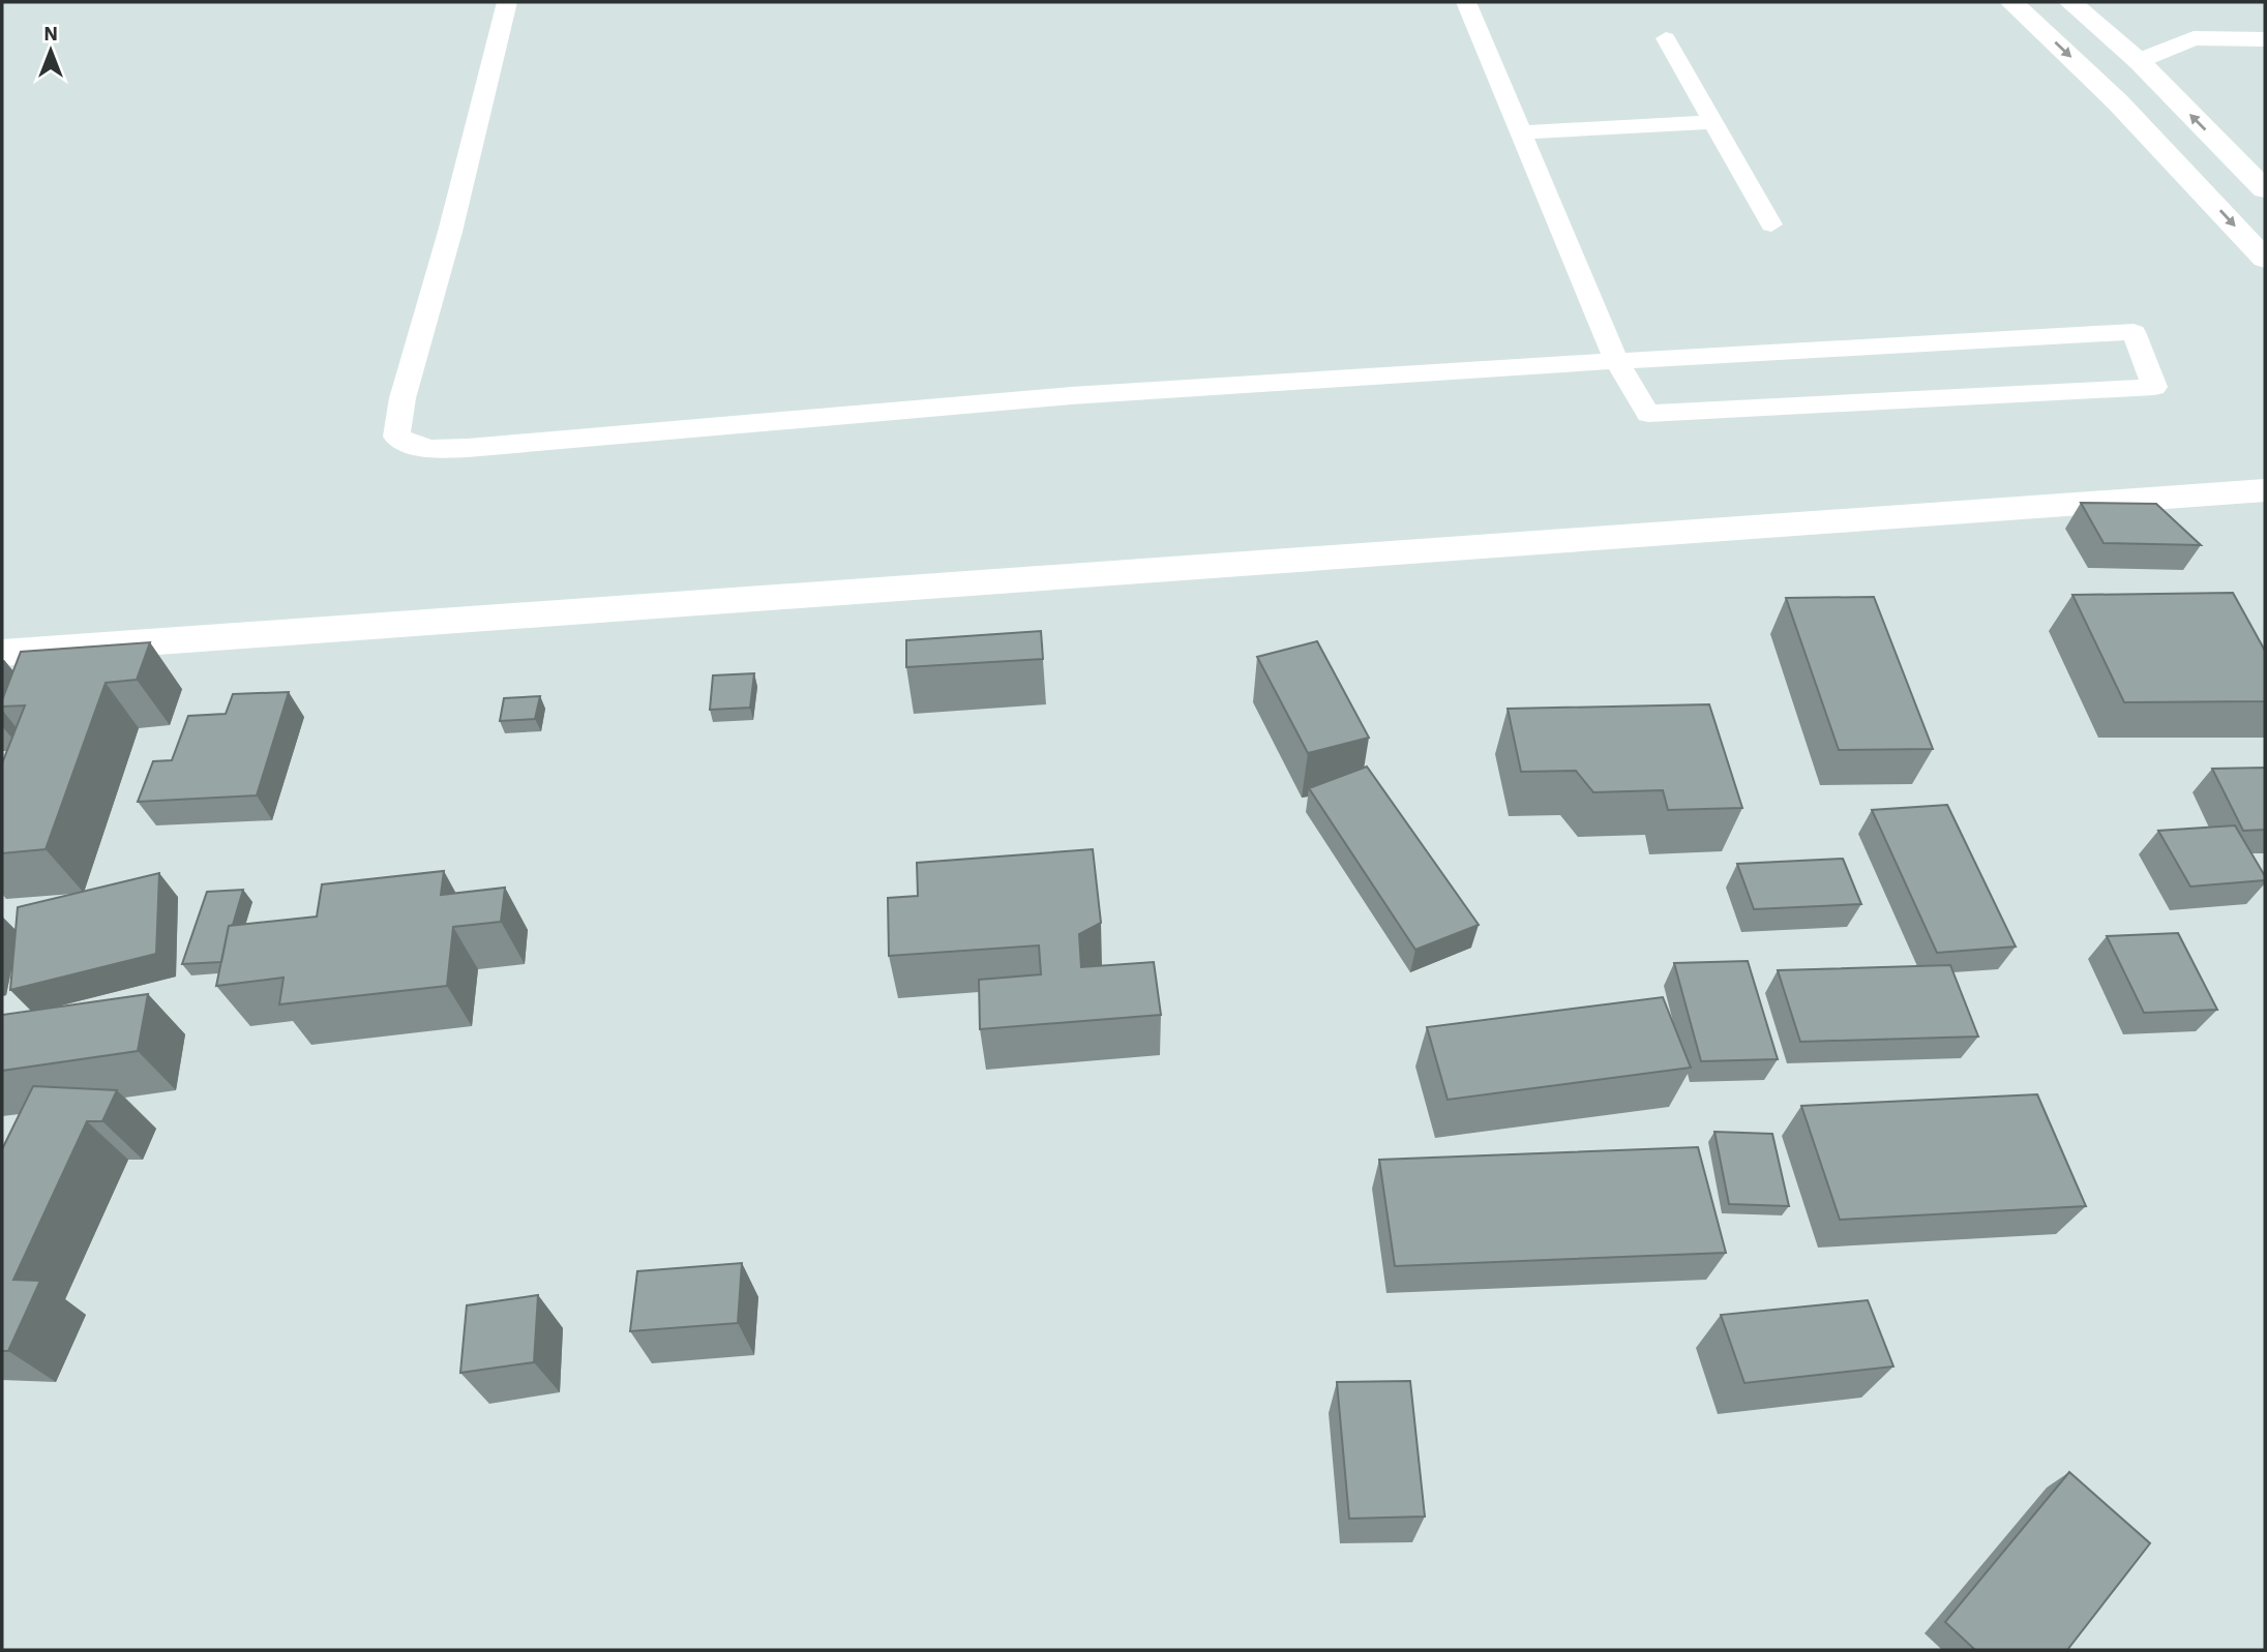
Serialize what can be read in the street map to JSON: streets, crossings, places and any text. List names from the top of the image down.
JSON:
{
  "north": "top"
}
